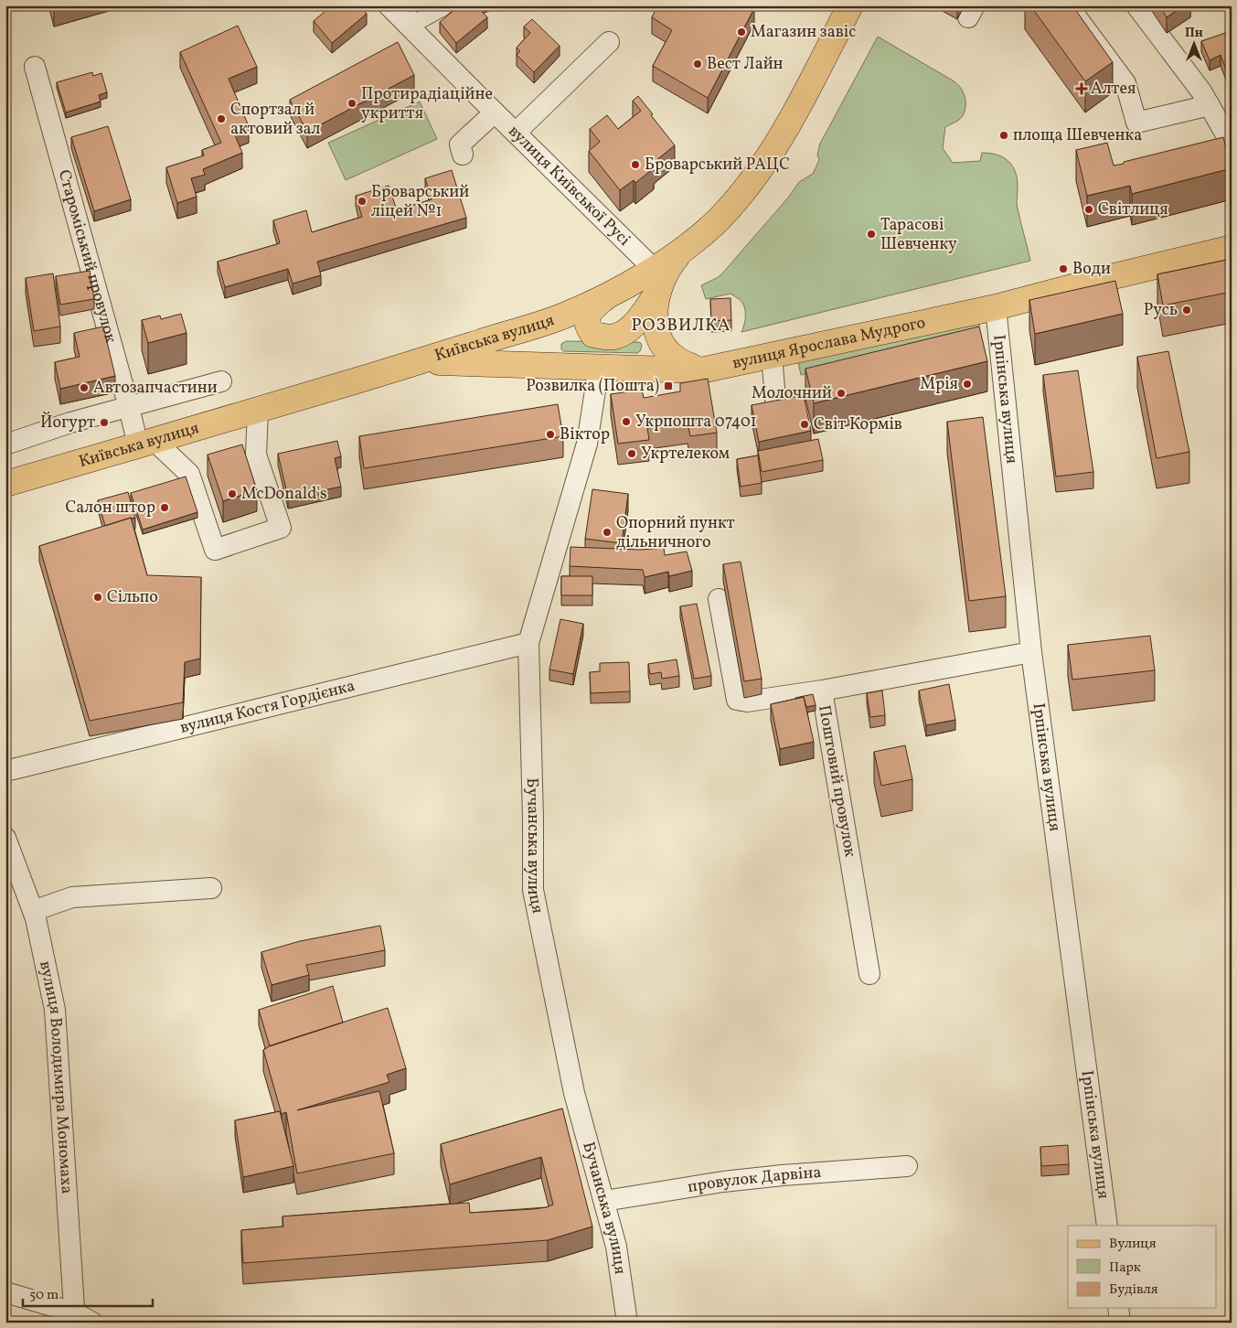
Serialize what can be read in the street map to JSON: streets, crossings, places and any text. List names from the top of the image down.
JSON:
{
  "streets": {
    "main road": ["Київська вулиця", "вулиця Ярослава Мудрого"],
    "street": [
      "вулиця Київської Русі",
      "Староміський провулок",
      "Ірпінська вулиця",
      "вулиця Костя Гордієнка",
      "Поштовий провулок",
      "Бучанська вулиця",
      "вулиця Володимира Мономаха",
      "провулок Дарвіна"
    ]
  },
  "crossings": [
    ["вулиця Київської Русі", "Київська вулиця"],
    ["Староміський провулок", "Київська вулиця"],
    ["Київська вулиця", "вулиця Ярослава Мудрого"],
    ["вулиця Ярослава Мудрого", "Ірпінська вулиця"],
    ["вулиця Ярослава Мудрого", "Бучанська вулиця"],
    ["Ірпінська вулиця", "Поштовий провулок"],
    ["вулиця Костя Гордієнка", "Бучанська вулиця"],
    ["Бучанська вулиця", "провулок Дарвіна"]
  ],
  "districts": ["РОЗВИЛКА"],
  "places": {
    "other": [
      "Магазин завіс",
      "Вест Лайн",
      "Протирадіаційне укриття",
      "Спортзал й актовий зал",
      "площа Шевченка",
      "Броварський РАЦС",
      "Броварський ліцей №1",
      "Світлиця",
      "Тарасові Шевченку",
      "Води",
      "Русь",
      "Мрія",
      "Автозапчастини",
      "Молочний",
      "Укрпошта 07401",
      "Йогурт",
      "Світ Кормів",
      "Віктор",
      "Укртелеком",
      "McDonald's",
      "Салон штор",
      "Опорний пункт дільничного",
      "Сільпо"
    ],
    "health": ["Алтея"],
    "transit": ["Розвилка (Пошта)"]
  },
  "legend": ["Вулиця", "Парк", "Будівля"],
  "scale_bar": "50 m",
  "north": "top"
}
